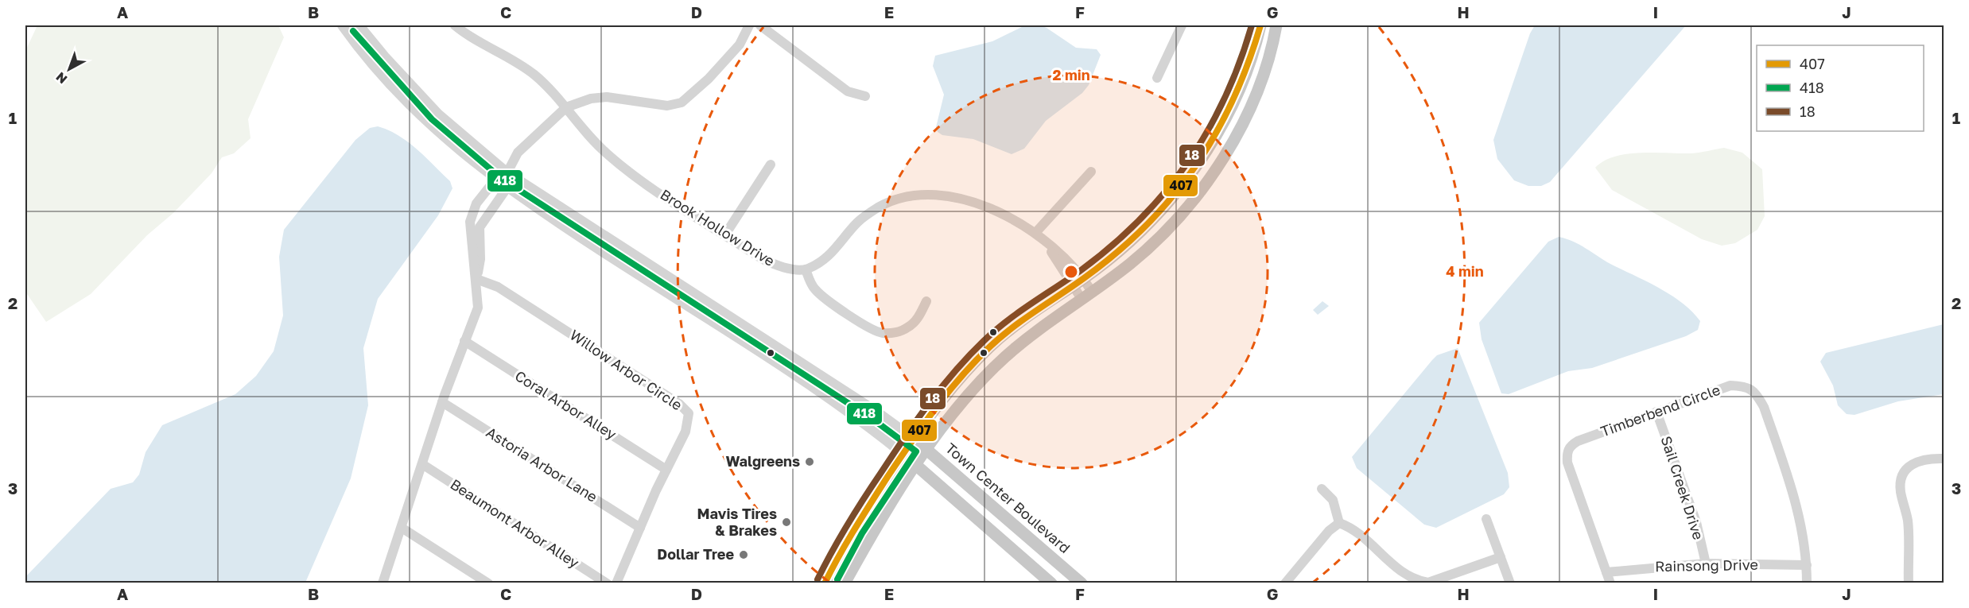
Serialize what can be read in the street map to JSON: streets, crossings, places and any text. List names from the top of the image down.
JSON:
{
  "streets": {
    "main road": ["Town Center Boulevard"],
    "street": [
      "Brook Hollow Drive",
      "Willow Arbor Circle",
      "Coral Arbor Alley",
      "Timberbend Circle",
      "Astoria Arbor Lane",
      "Sail Creek Drive",
      "Beaumont Arbor Alley",
      "Rainsong Drive"
    ]
  },
  "crossings": [
    ["Willow Arbor Circle", "Coral Arbor Alley"],
    ["Willow Arbor Circle", "Astoria Arbor Lane"],
    ["Timberbend Circle", "Sail Creek Drive"],
    ["Timberbend Circle", "Rainsong Drive"],
    ["Sail Creek Drive", "Rainsong Drive"]
  ],
  "places": ["Walgreens", "Mavis Tires & Brakes", "Dollar Tree"],
  "lines": ["transit line 407", "transit line 18", "transit line 418"],
  "legend": ["407", "418", "18"],
  "north": "bottom left",
  "grid": {
    "columns": [
      "A",
      "B",
      "C",
      "D",
      "E",
      "F",
      "G",
      "H",
      "I",
      "J"
    ],
    "rows": ["1", "2", "3"]
  },
  "rings": ["2 min", "4 min"]
}
